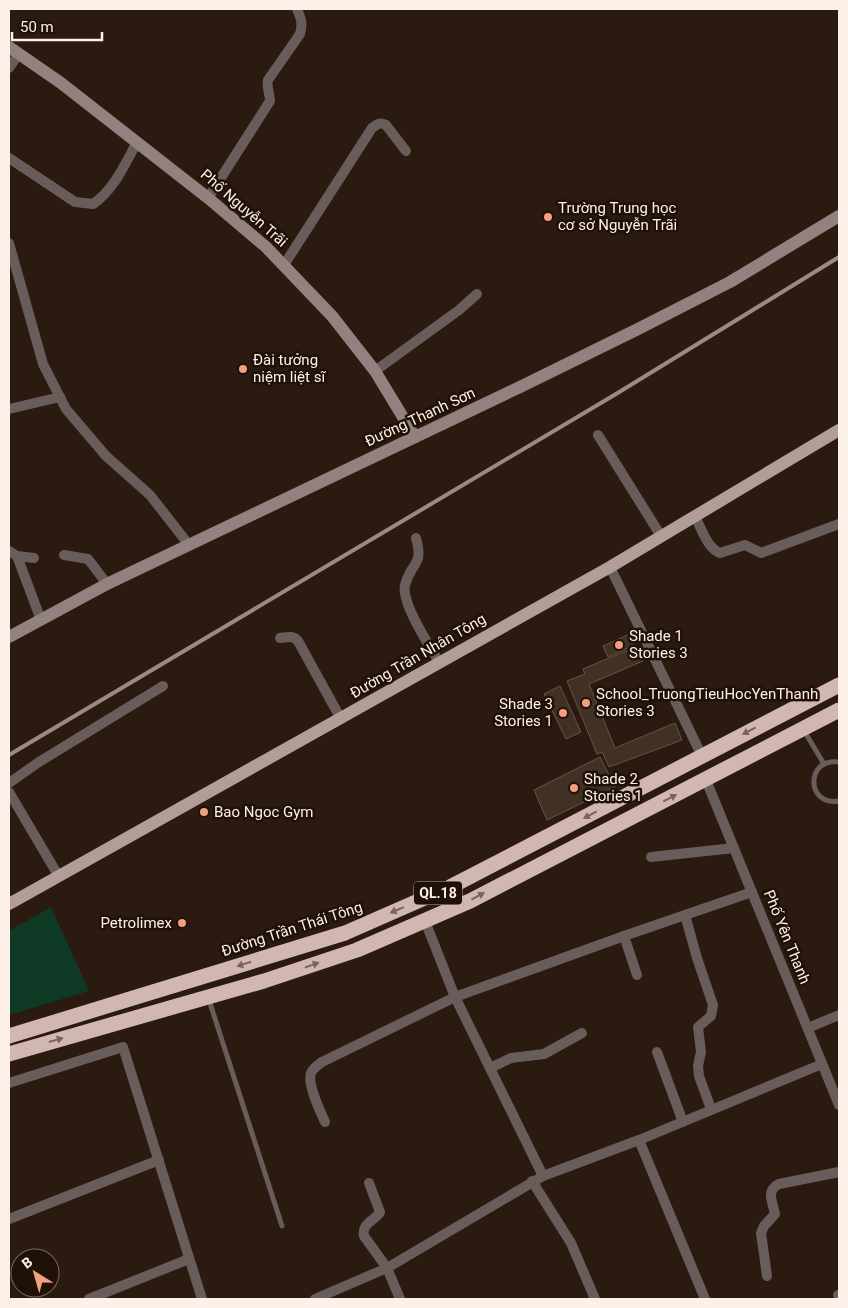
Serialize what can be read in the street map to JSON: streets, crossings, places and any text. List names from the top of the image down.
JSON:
{
  "streets": {
    "highway": ["QL.18", "Đường Trần Thái Tông"],
    "main road": ["Đường Trần Nhân Tông"],
    "street": ["Phố Nguyễn Trãi", "Đường Thanh Sơn", "Phố Yên Thanh"]
  },
  "crossings": [
    ["Phố Nguyễn Trãi", "Đường Thanh Sơn"],
    ["QL.18", "Phố Yên Thanh"]
  ],
  "places": [
    "Trường Trung học cơ sở Nguyễn Trãi",
    "Đài tưởng niệm liệt sĩ",
    "Shade 1 Stories 3",
    "School_TruongTieuHocYenThanh Stories 3",
    "Shade 3 Stories 1",
    "Shade 2 Stories 1",
    "Bao Ngoc Gym",
    "Petrolimex"
  ],
  "scale_bar": "50 m",
  "north": "top left"
}
